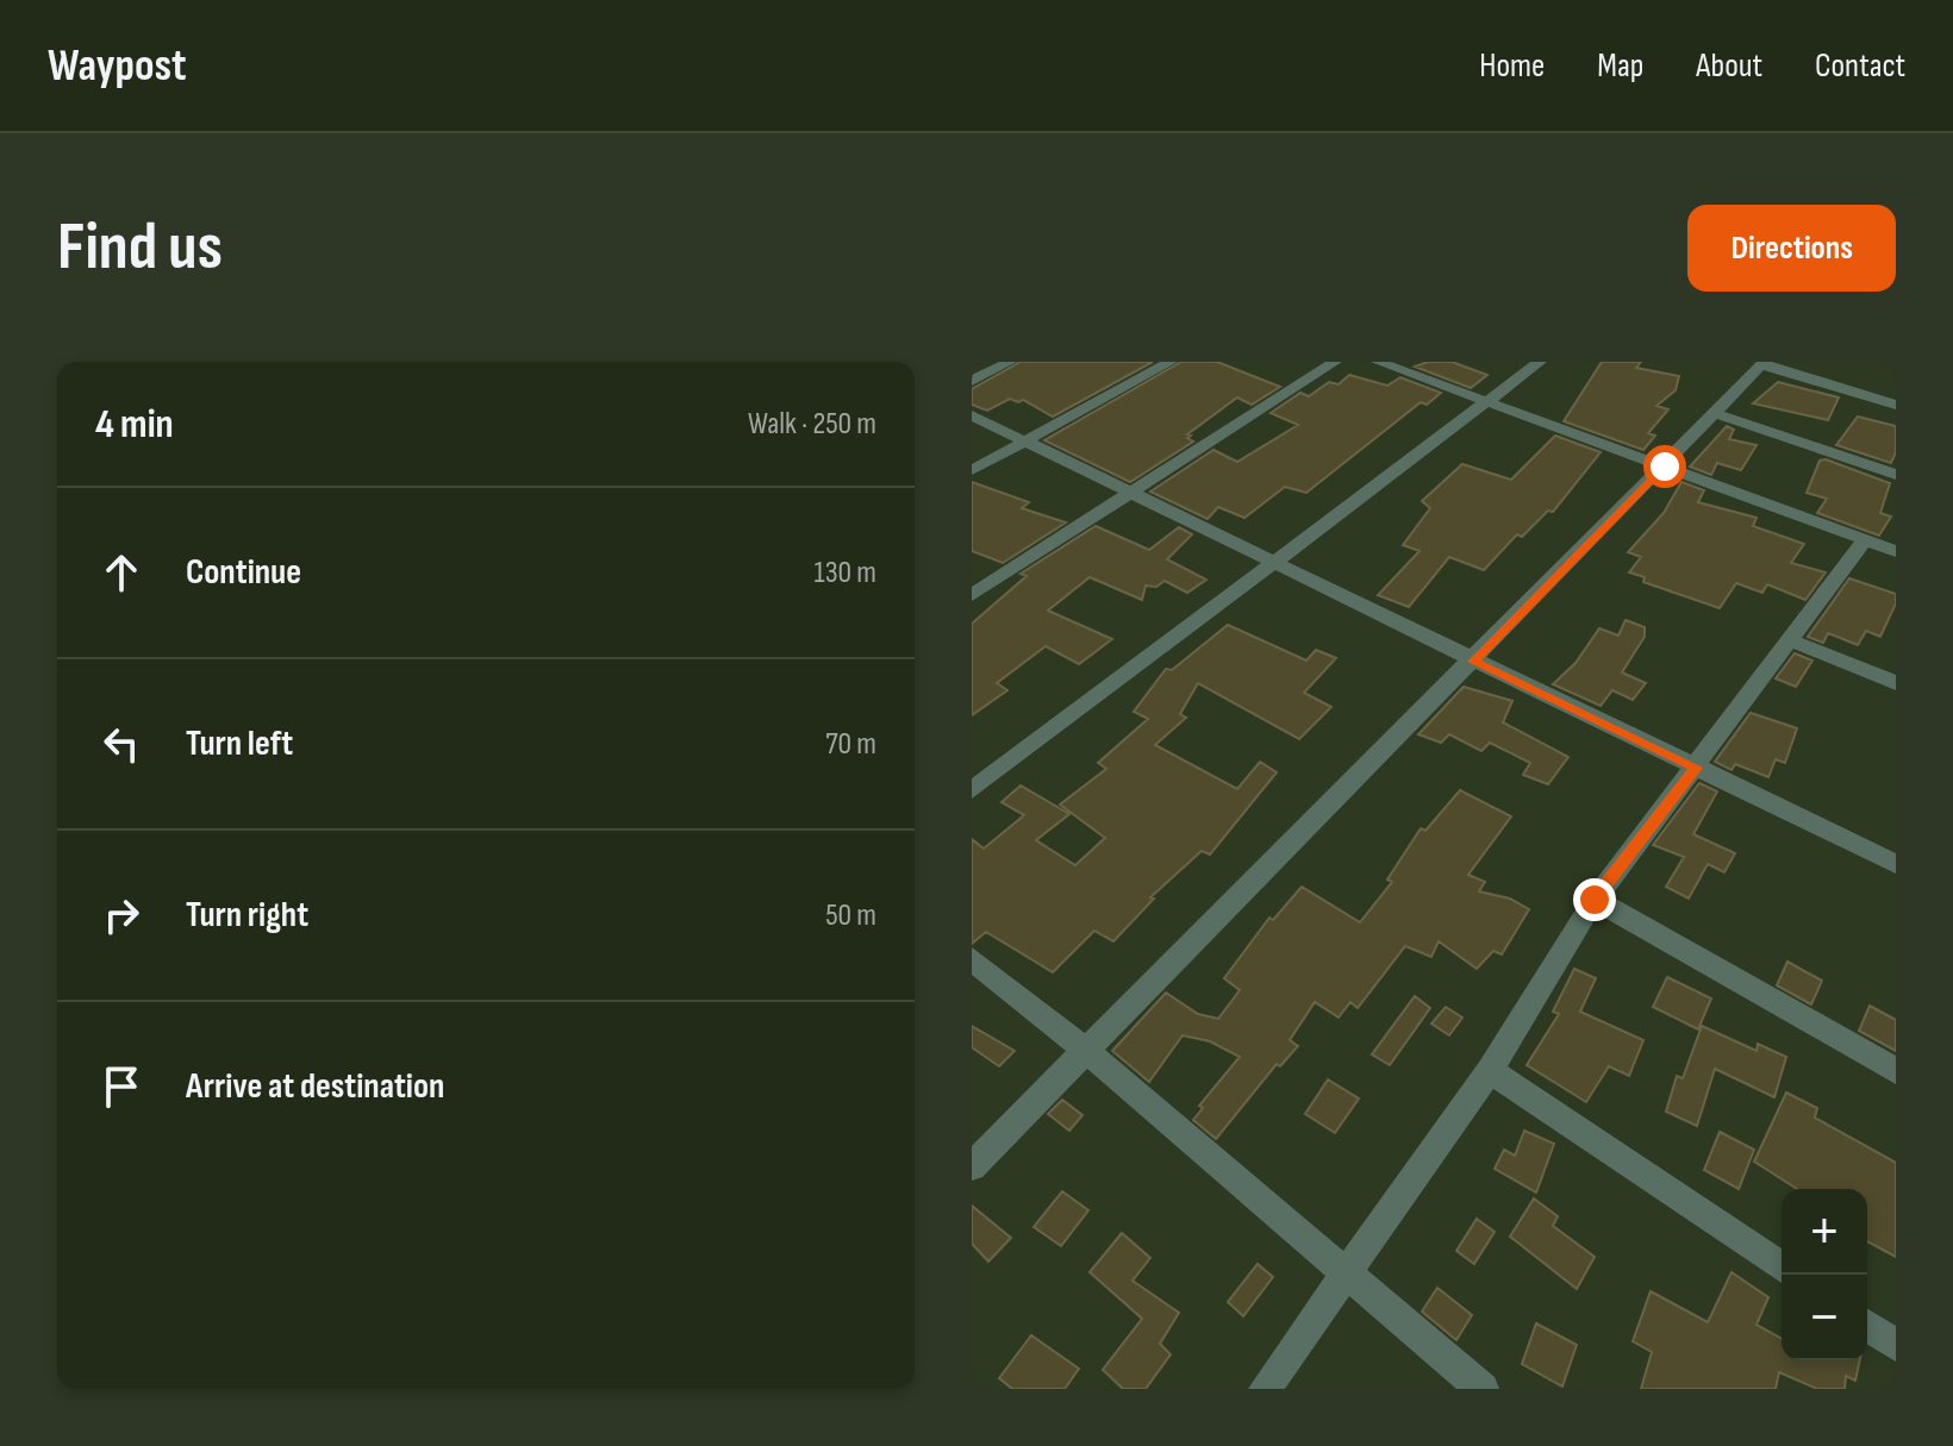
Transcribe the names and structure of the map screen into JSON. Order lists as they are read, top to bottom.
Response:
{
  "page": {
    "header": "Waypost",
    "nav": [
      "Home",
      "Map",
      "About",
      "Contact"
    ],
    "buttons": "Directions",
    "title": "Find us",
    "heading": ["4 min", "Walk · 250 m"],
    "list": [
      ["Continue", "130 m"],
      ["Turn left", "70 m"],
      ["Turn right", "50 m"],
      "Arrive at destination"
    ],
    "map_buttons": ["+", "−"]
  }
}
